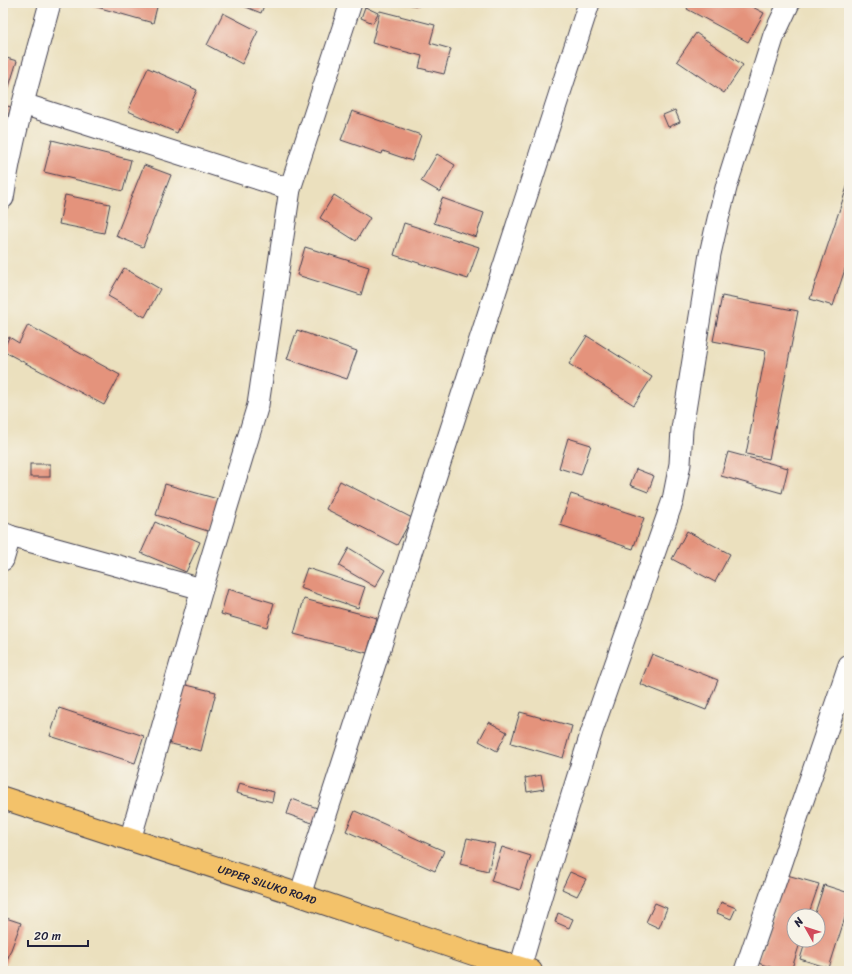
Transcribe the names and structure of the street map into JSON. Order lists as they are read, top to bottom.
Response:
{
  "streets": {
    "main road": ["UPPER SILUKO ROAD"]
  },
  "scale_bar": "20 m",
  "north": "top left"
}
